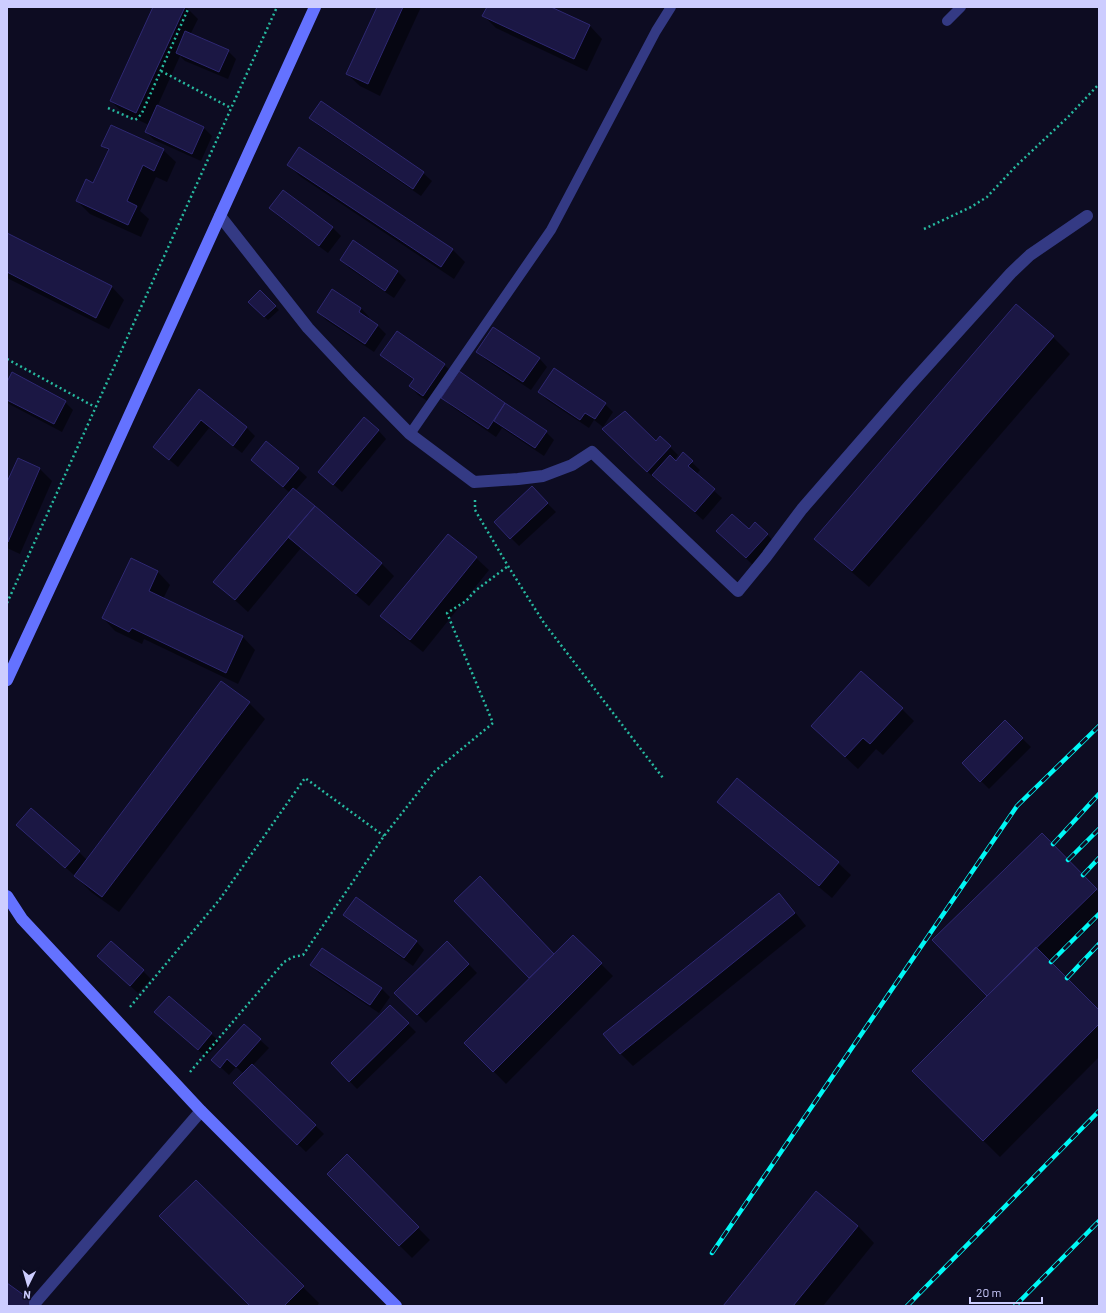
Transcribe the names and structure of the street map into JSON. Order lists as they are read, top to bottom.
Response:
{
  "scale_bar": "20 m",
  "north": "bottom"
}
